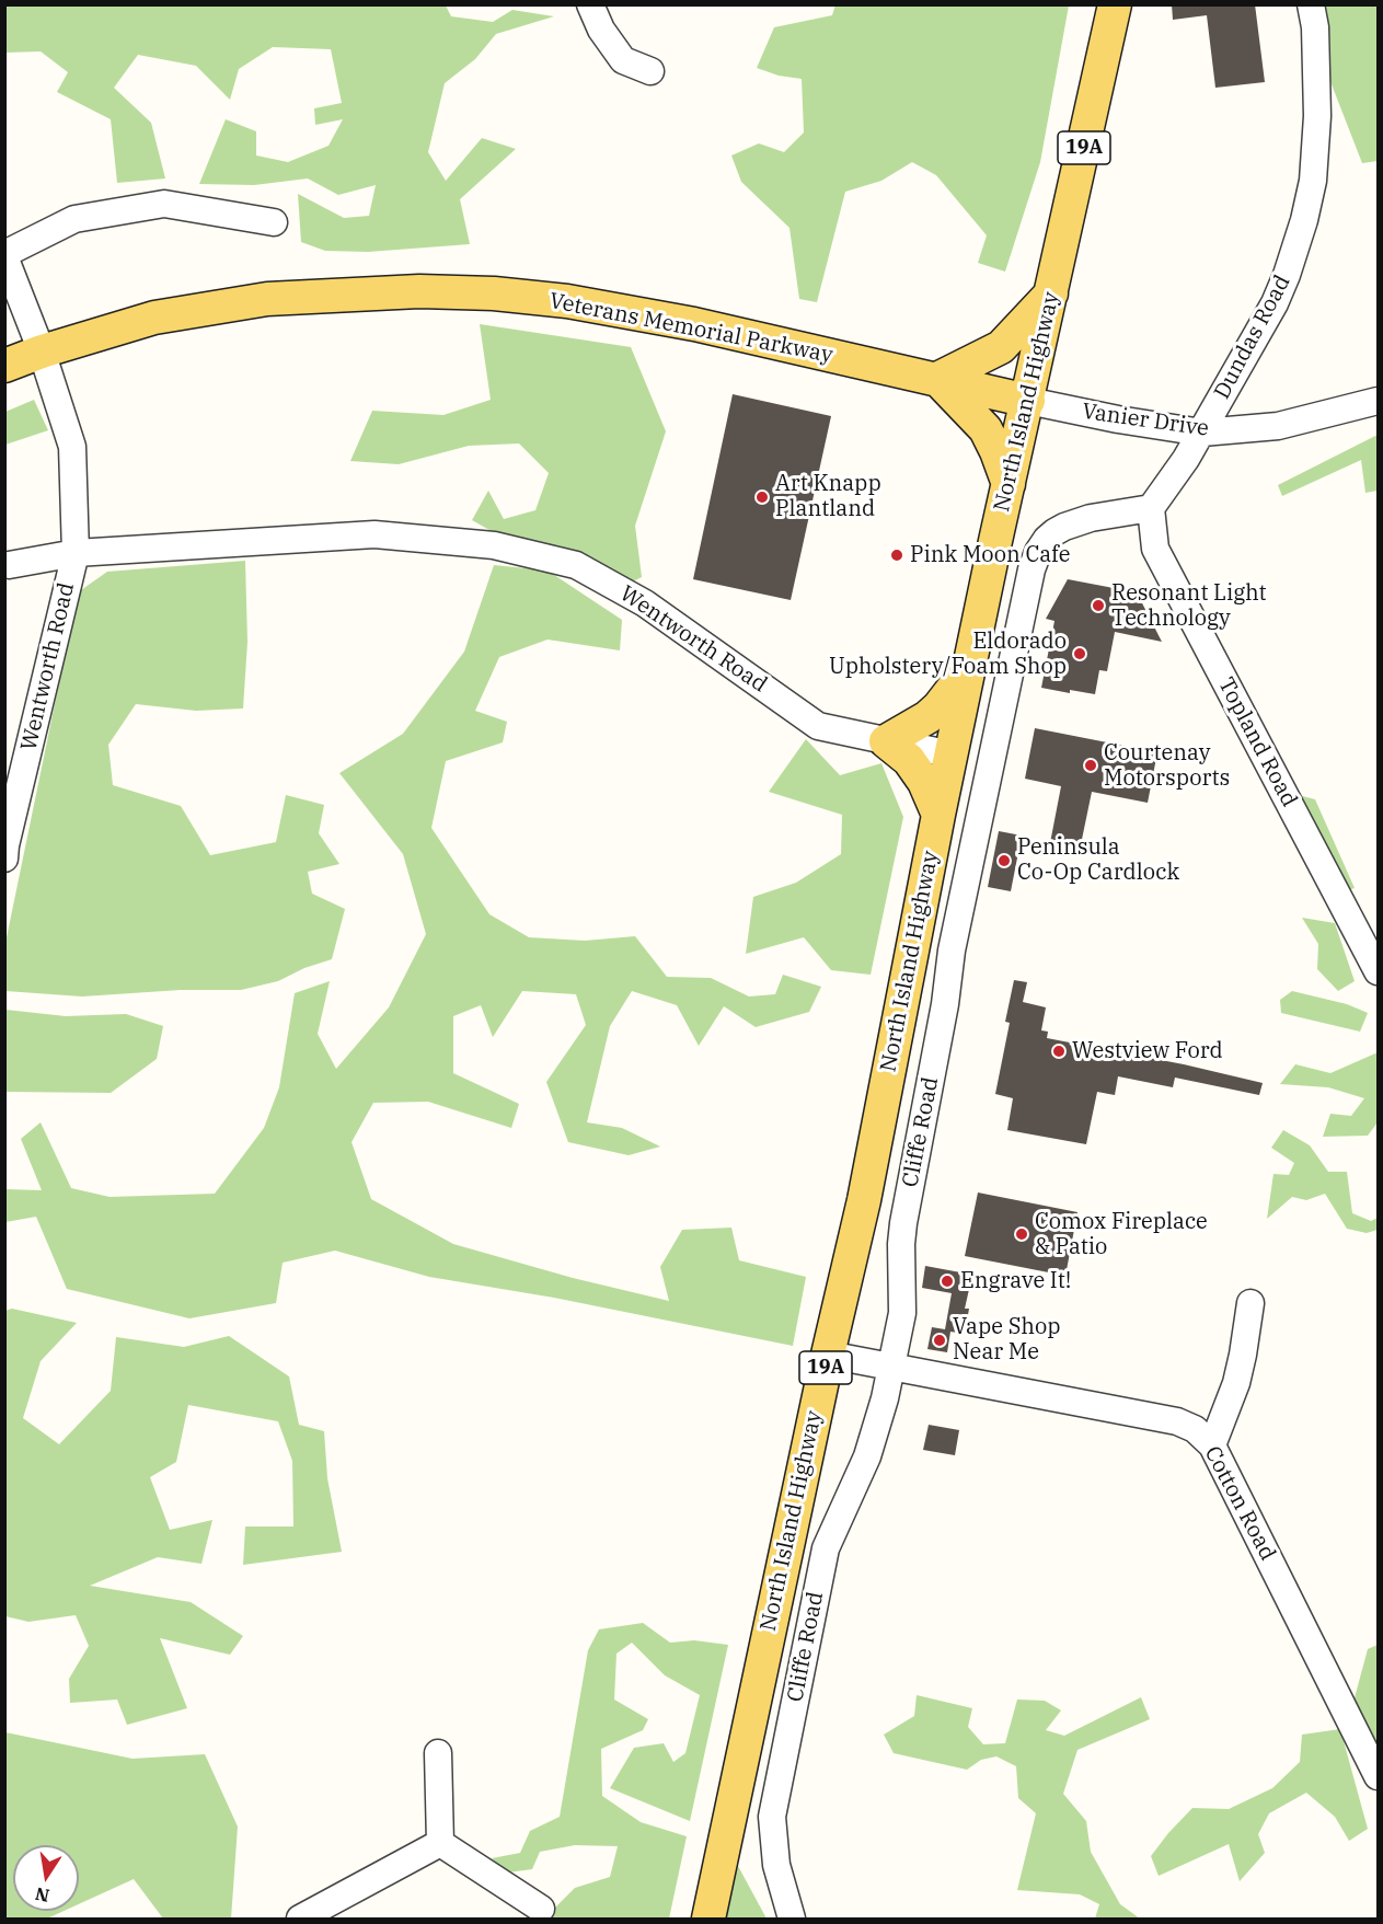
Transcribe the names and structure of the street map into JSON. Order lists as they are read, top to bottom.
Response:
{
  "streets": {
    "main road": ["19A", "Veterans Memorial Parkway", "North Island Highway"],
    "street": [
      "Dundas Road",
      "Vanier Drive",
      "Wentworth Road",
      "Topland Road",
      "Cliffe Road",
      "Cotton Road"
    ]
  },
  "crossings": [
    ["Veterans Memorial Parkway", "North Island Highway"],
    ["Veterans Memorial Parkway", "Vanier Drive"],
    ["Veterans Memorial Parkway", "Wentworth Road"],
    ["Dundas Road", "Vanier Drive"],
    ["North Island Highway", "Vanier Drive"],
    ["North Island Highway", "Wentworth Road"],
    ["North Island Highway", "Cotton Road"],
    ["Topland Road", "Cliffe Road"],
    ["Cliffe Road", "Cotton Road"]
  ],
  "places": [
    "Art Knapp Plantland",
    "Pink Moon Cafe",
    "Resonant Light Technology",
    "Eldorado Upholstery/Foam Shop",
    "Courtenay Motorsports",
    "Peninsula Co-Op Cardlock",
    "Westview Ford",
    "Comox Fireplace & Patio",
    "Engrave It!",
    "Vape Shop Near Me"
  ],
  "north": "bottom"
}
